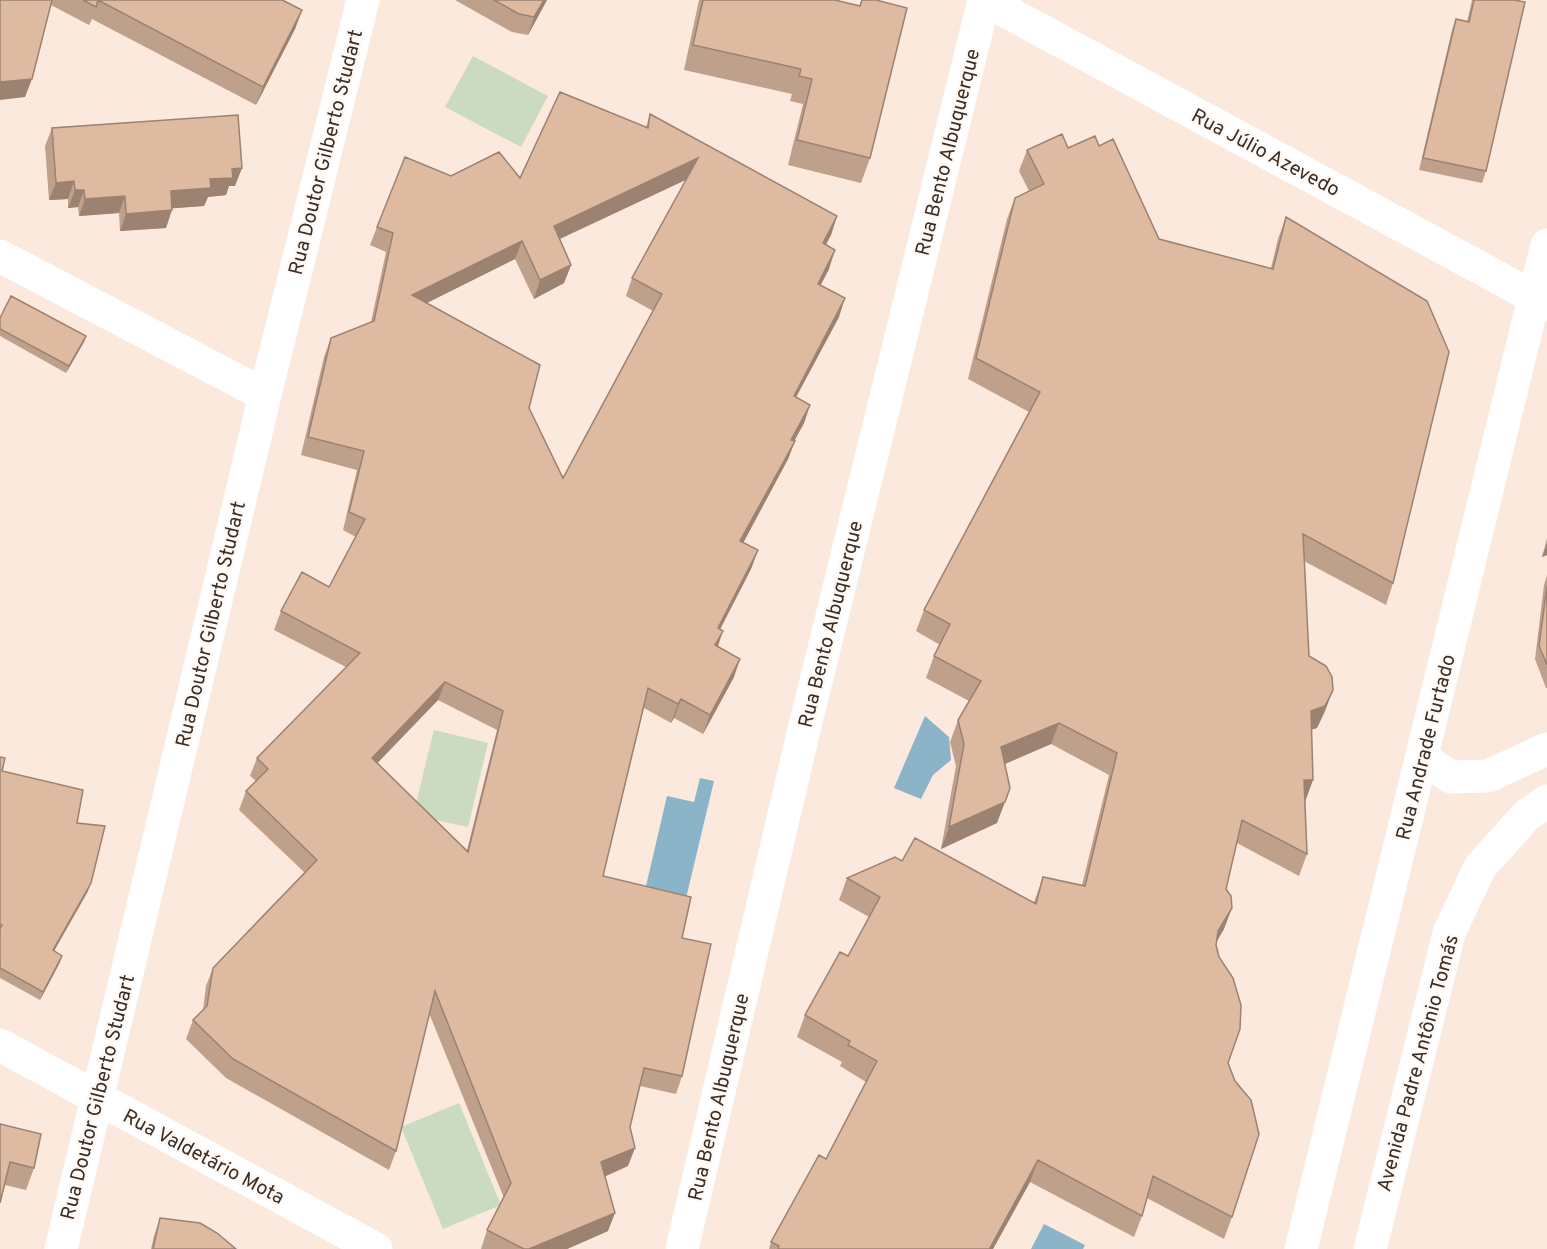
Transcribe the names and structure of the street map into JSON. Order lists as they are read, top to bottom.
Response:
{
  "streets": {
    "street": [
      "Rua Doutor Gilberto Studart",
      "Rua Bento Albuquerque",
      "Rua Júlio Azevedo",
      "Rua Andrade Furtado",
      "Avenida Padre Antônio Tomás",
      "Rua Valdetário Mota"
    ]
  },
  "crossings": [
    ["Rua Doutor Gilberto Studart", "Rua Valdetário Mota"],
    ["Rua Bento Albuquerque", "Rua Júlio Azevedo"],
    ["Rua Júlio Azevedo", "Rua Andrade Furtado"]
  ]
}
